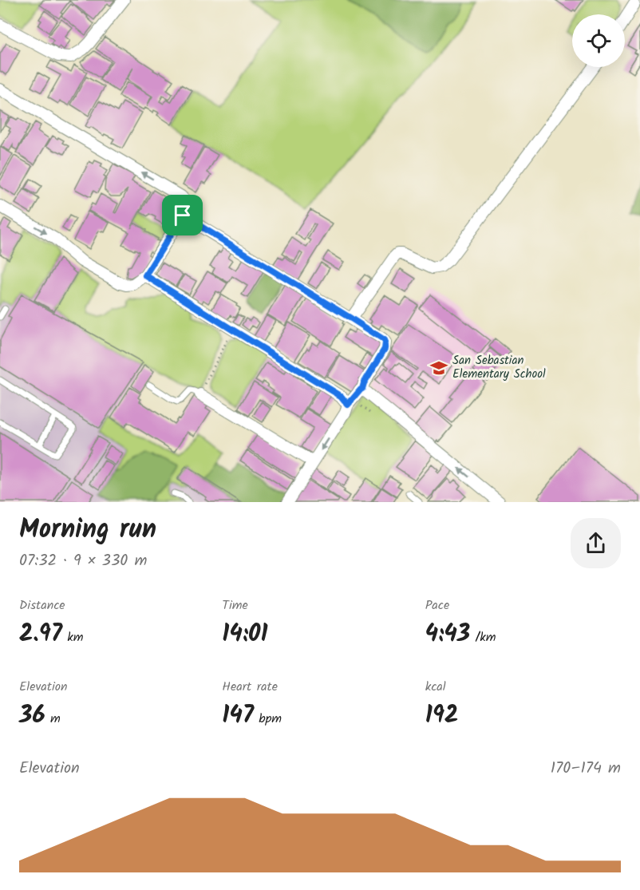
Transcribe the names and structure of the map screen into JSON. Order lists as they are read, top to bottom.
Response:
{
  "places": {
    "school or university": ["San Sebastian Elementary School"]
  },
  "page": {
    "heading": ["Morning run", "07:32 · 9 × 330 m"],
    "stats": [
      ["Distance", "2.97 km"],
      ["Time", "14:01"],
      ["Pace", "4:43 /km"],
      ["Elevation", "36 m"],
      ["Heart rate", "147 bpm"],
      ["kcal", "192"]
    ],
    "chart": ["Elevation", "170–174 m"]
  }
}
